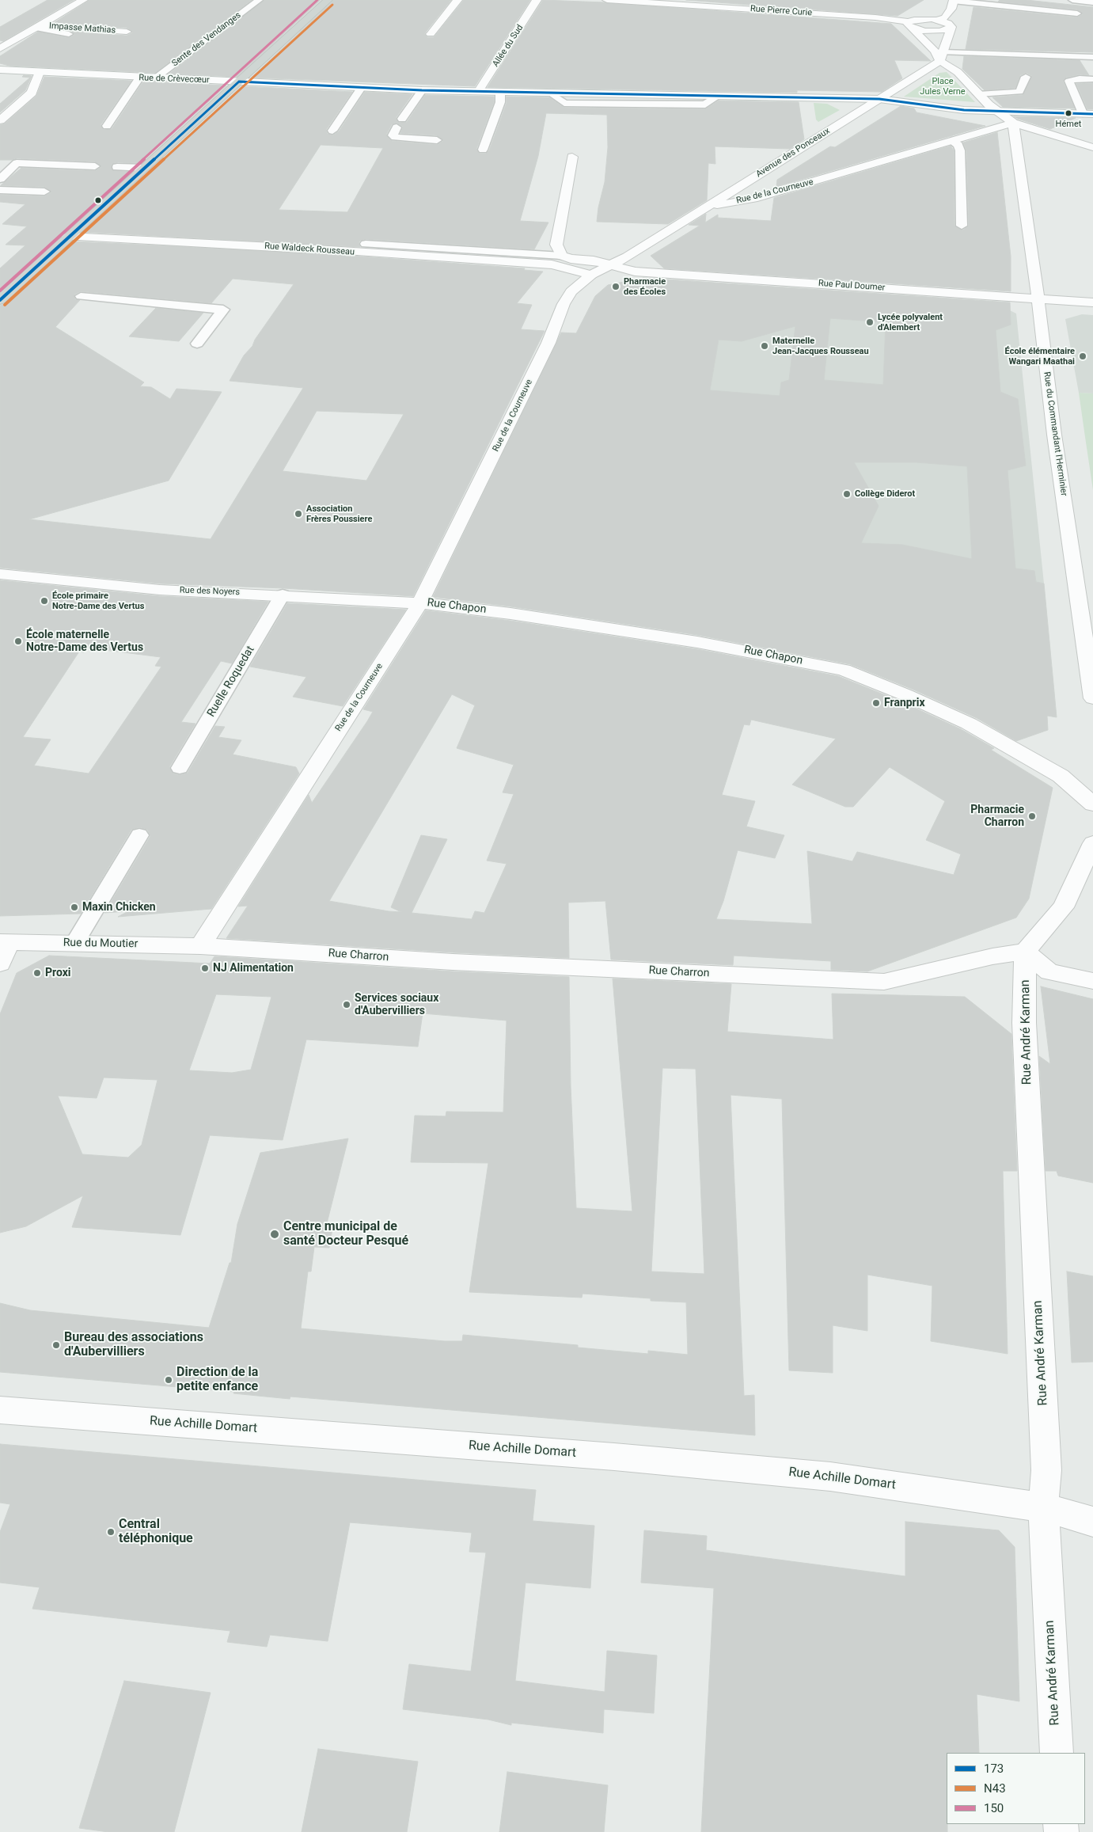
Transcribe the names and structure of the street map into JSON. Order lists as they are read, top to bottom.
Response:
{
  "streets": {
    "street": [
      "Rue Pierre Curie",
      "Impasse Mathias",
      "Allée du Sud",
      "Rue de Crèvecœur",
      "Avenue des Ponceaux",
      "Rue de la Courneuve",
      "Rue Waldeck Rousseau",
      "Rue Paul Doumer",
      "Rue du Commandant l'Herminier",
      "Rue des Noyers",
      "Rue Chapon",
      "Rue du Moutier",
      "Rue Charron",
      "Rue André Karman",
      "Rue Achille Domart"
    ],
    "lane": ["Sente des Vendanges", "Ruelle Roquedat"]
  },
  "crossings": [
    ["Sente des Vendanges", "Rue de Crèvecœur"],
    ["Allée du Sud", "Rue de Crèvecœur"],
    ["Rue de Crèvecœur", "Avenue des Ponceaux"],
    ["Avenue des Ponceaux", "Rue de la Courneuve"],
    ["Rue de la Courneuve", "Rue Waldeck Rousseau"],
    ["Rue de la Courneuve", "Rue Paul Doumer"],
    ["Rue de la Courneuve", "Rue du Commandant l'Herminier"],
    ["Rue de la Courneuve", "Rue des Noyers"],
    ["Rue de la Courneuve", "Rue Chapon"],
    ["Rue de la Courneuve", "Rue du Moutier"],
    ["Rue de la Courneuve", "Rue Charron"],
    ["Rue Paul Doumer", "Rue du Commandant l'Herminier"],
    ["Rue des Noyers", "Rue Chapon"],
    ["Rue des Noyers", "Ruelle Roquedat"],
    ["Rue du Moutier", "Rue Charron"],
    ["Rue Charron", "Rue André Karman"],
    ["Rue André Karman", "Rue Achille Domart"]
  ],
  "parks": ["Place Jules Verne"],
  "places": [
    "Hémet",
    "Pharmacie des Écoles",
    "Lycée polyvalent d'Alembert",
    "Maternelle Jean-Jacques Rousseau",
    "École élémentaire Wangari Maathai",
    "Collège Diderot",
    "Association Frères Poussiere",
    "École primaire Notre-Dame des Vertus",
    "École maternelle Notre-Dame des Vertus",
    "Franprix",
    "Pharmacie Charron",
    "Maxin Chicken",
    "NJ Alimentation",
    "Proxi",
    "Services sociaux d'Aubervilliers",
    "Centre municipal de santé Docteur Pesqué",
    "Bureau des associations d'Aubervilliers",
    "Direction de la petite enfance",
    "Central téléphonique"
  ],
  "lines": ["transit line 150", "transit line N43", "transit line 173"],
  "legend": ["173", "N43", "150"]
}
